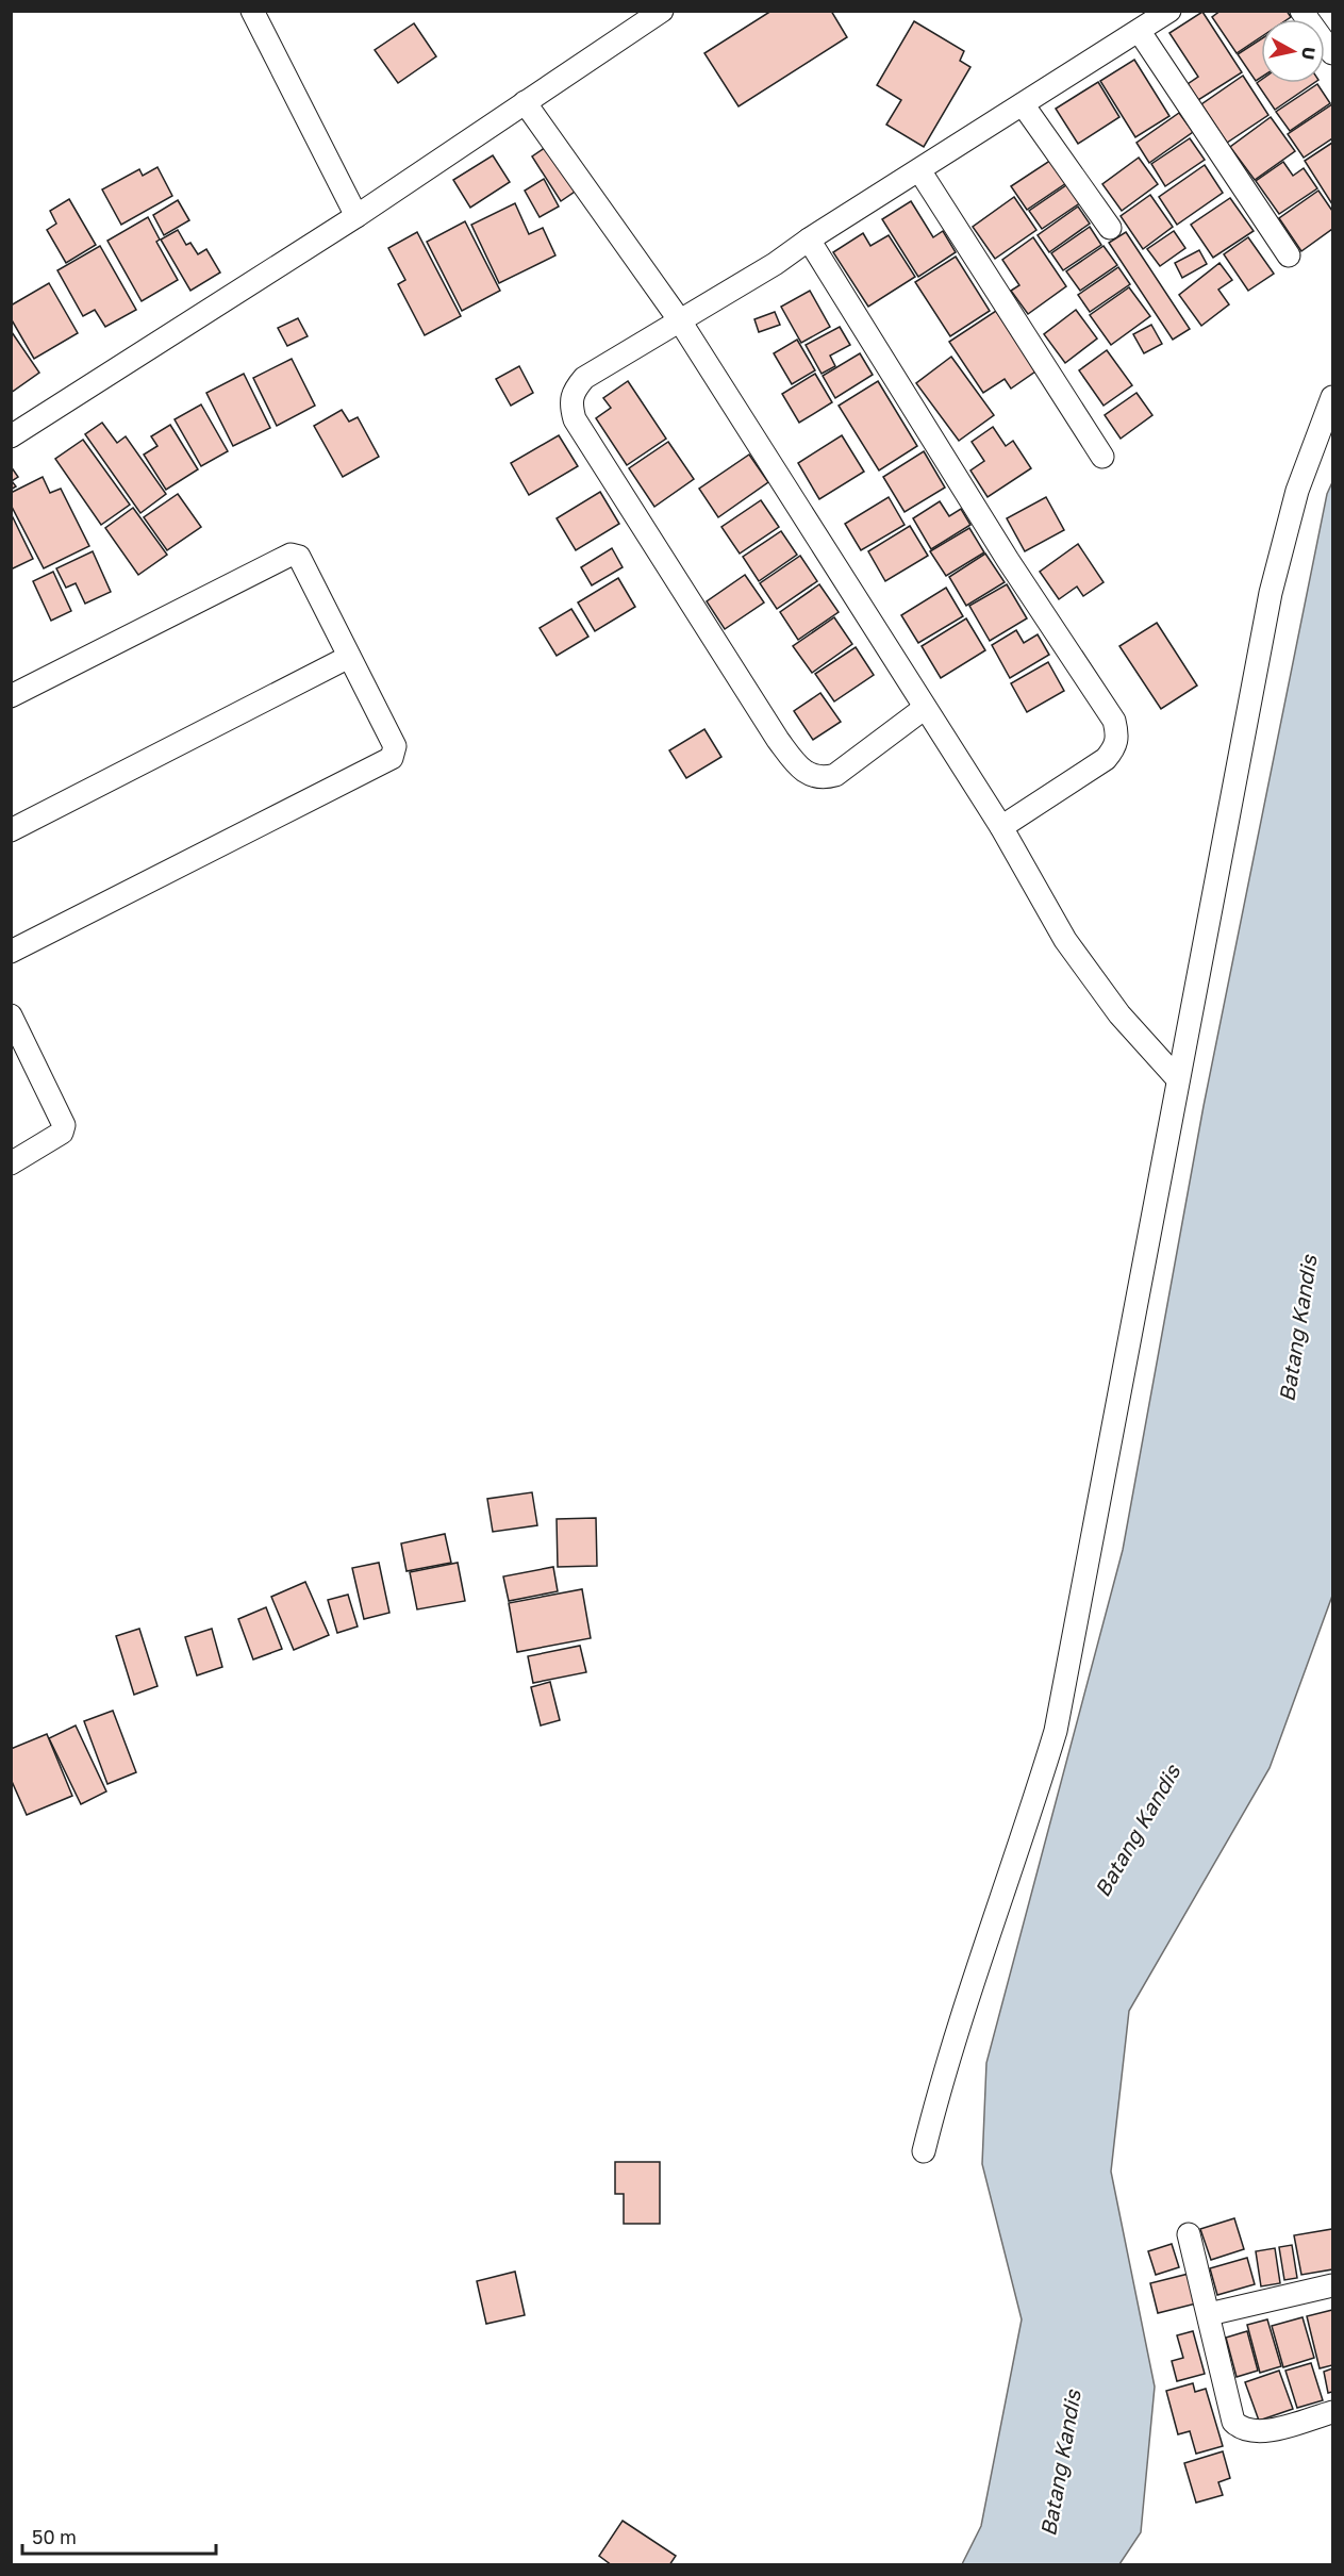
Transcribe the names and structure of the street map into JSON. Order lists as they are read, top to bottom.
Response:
{
  "water": ["Batang Kandis"],
  "scale_bar": "50 m",
  "north": "right"
}
